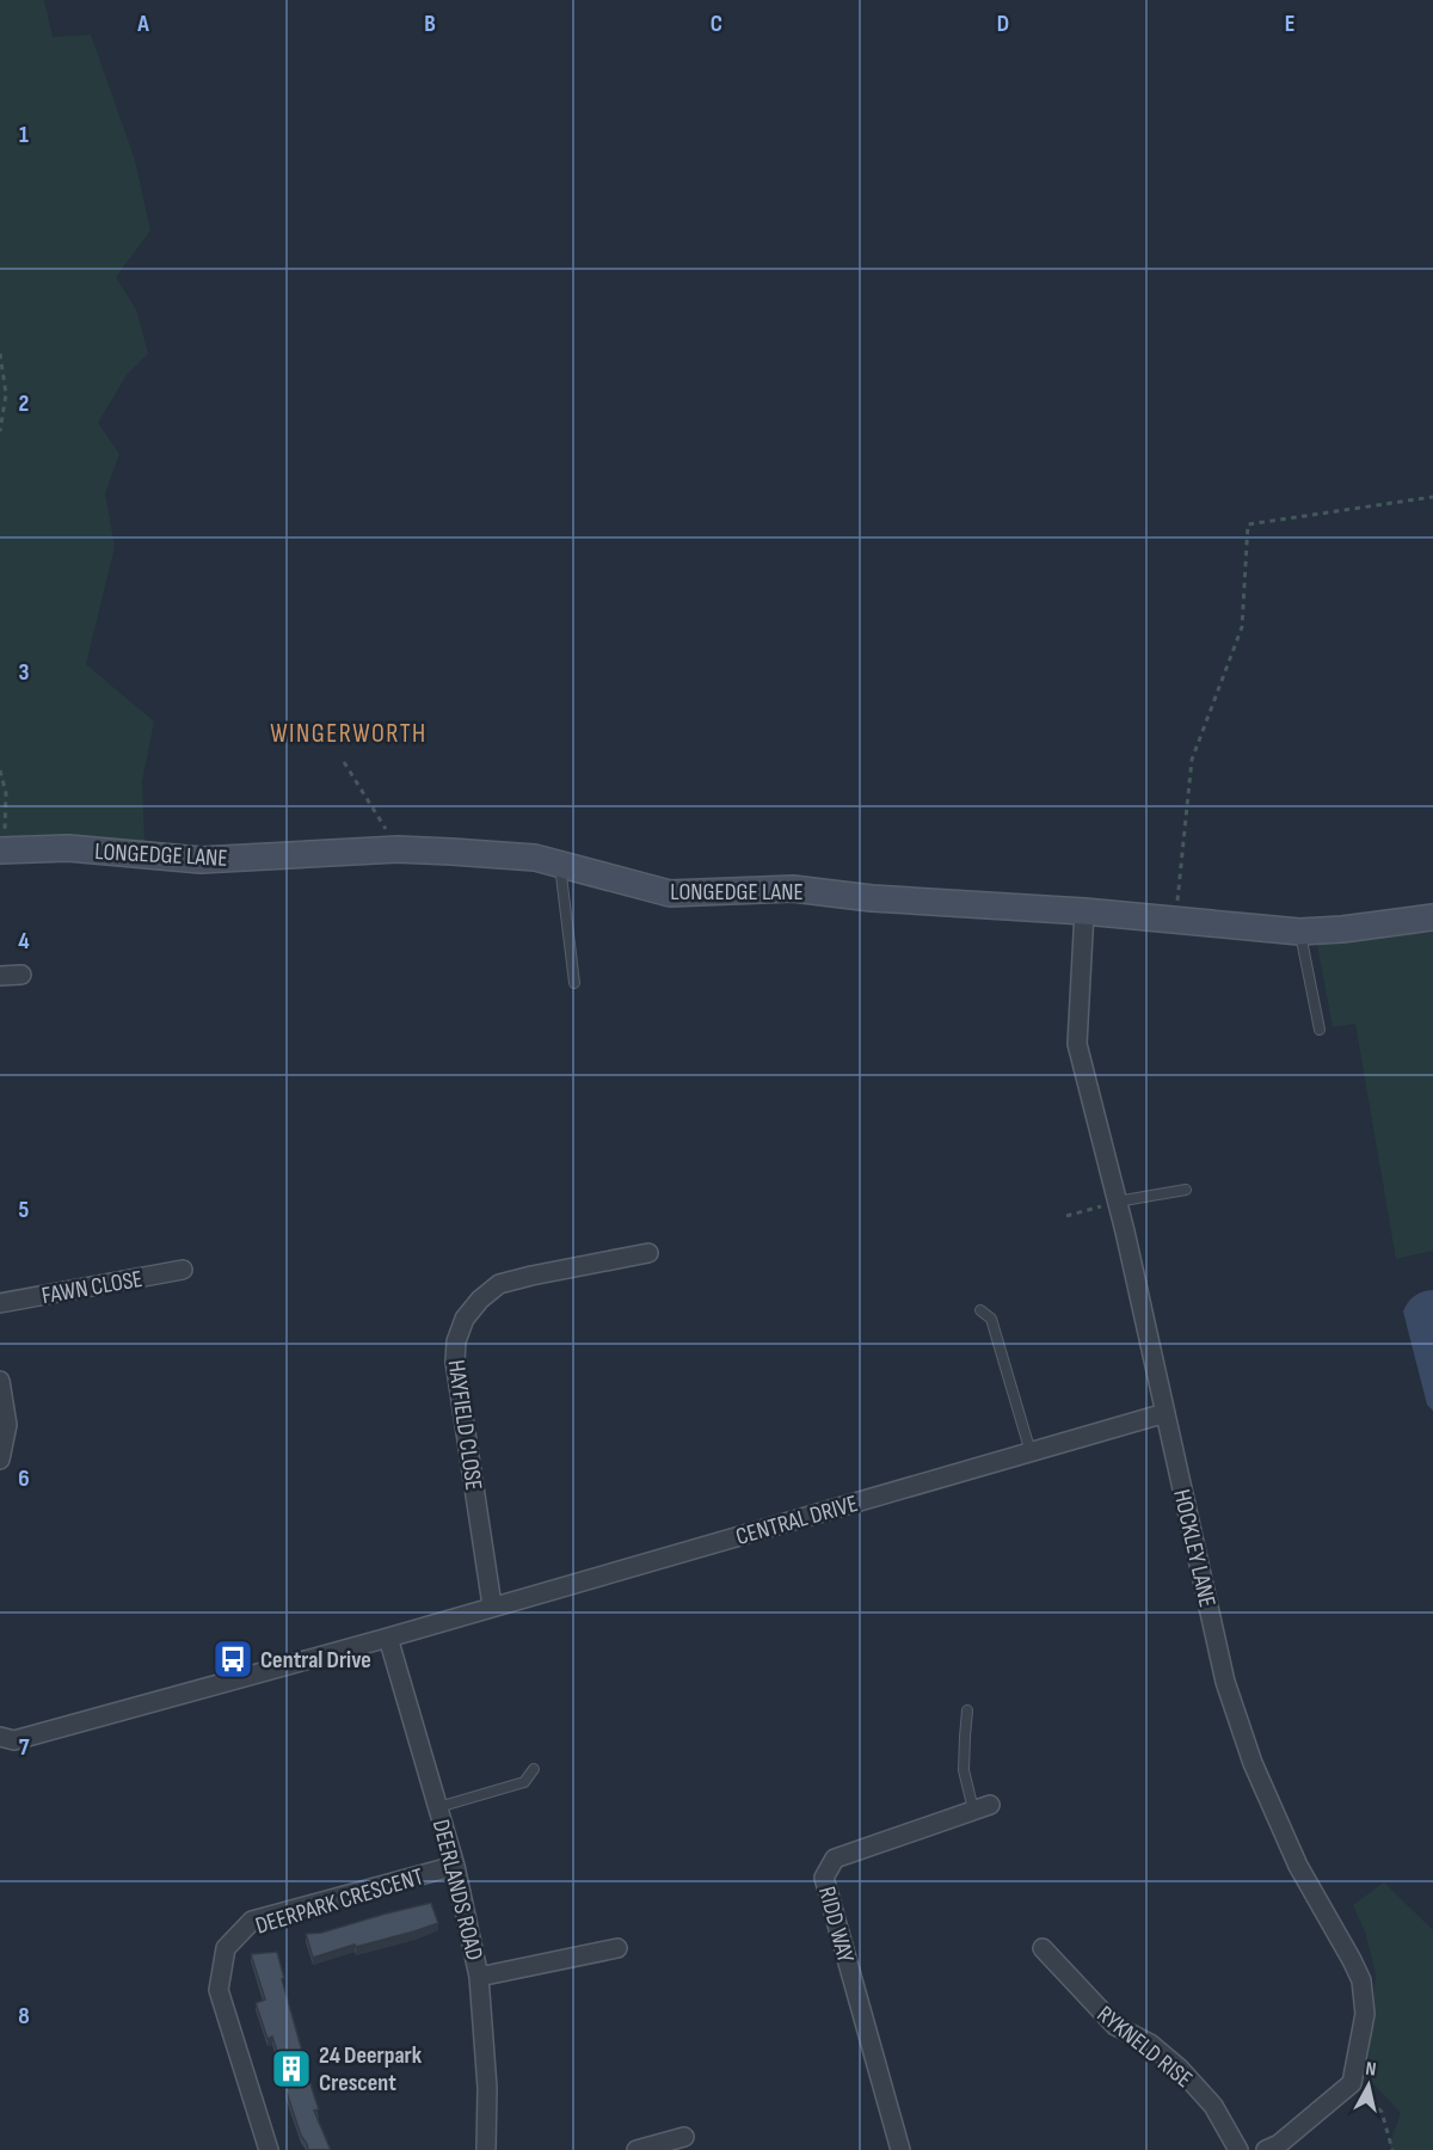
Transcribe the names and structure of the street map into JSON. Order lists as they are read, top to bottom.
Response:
{
  "streets": {
    "street": [
      "LONGEDGE LANE",
      "FAWN CLOSE",
      "HAYFIELD CLOSE",
      "CENTRAL DRIVE",
      "HOCKLEY LANE",
      "DEERLANDS ROAD",
      "DEERPARK CRESCENT",
      "RIDD WAY",
      "RYKNELD RISE"
    ]
  },
  "crossings": [
    ["LONGEDGE LANE", "HOCKLEY LANE"],
    ["HAYFIELD CLOSE", "CENTRAL DRIVE"],
    ["CENTRAL DRIVE", "HOCKLEY LANE"],
    ["CENTRAL DRIVE", "DEERLANDS ROAD"],
    ["DEERLANDS ROAD", "DEERPARK CRESCENT"]
  ],
  "districts": ["WINGERWORTH"],
  "places": {
    "bus stop": ["Central Drive"],
    "building": ["24 Deerpark Crescent"]
  },
  "north": "top",
  "grid": {
    "columns": [
      "A",
      "B",
      "C",
      "D",
      "E"
    ],
    "rows": [
      "1",
      "2",
      "3",
      "4",
      "5",
      "6",
      "7",
      "8"
    ]
  }
}
